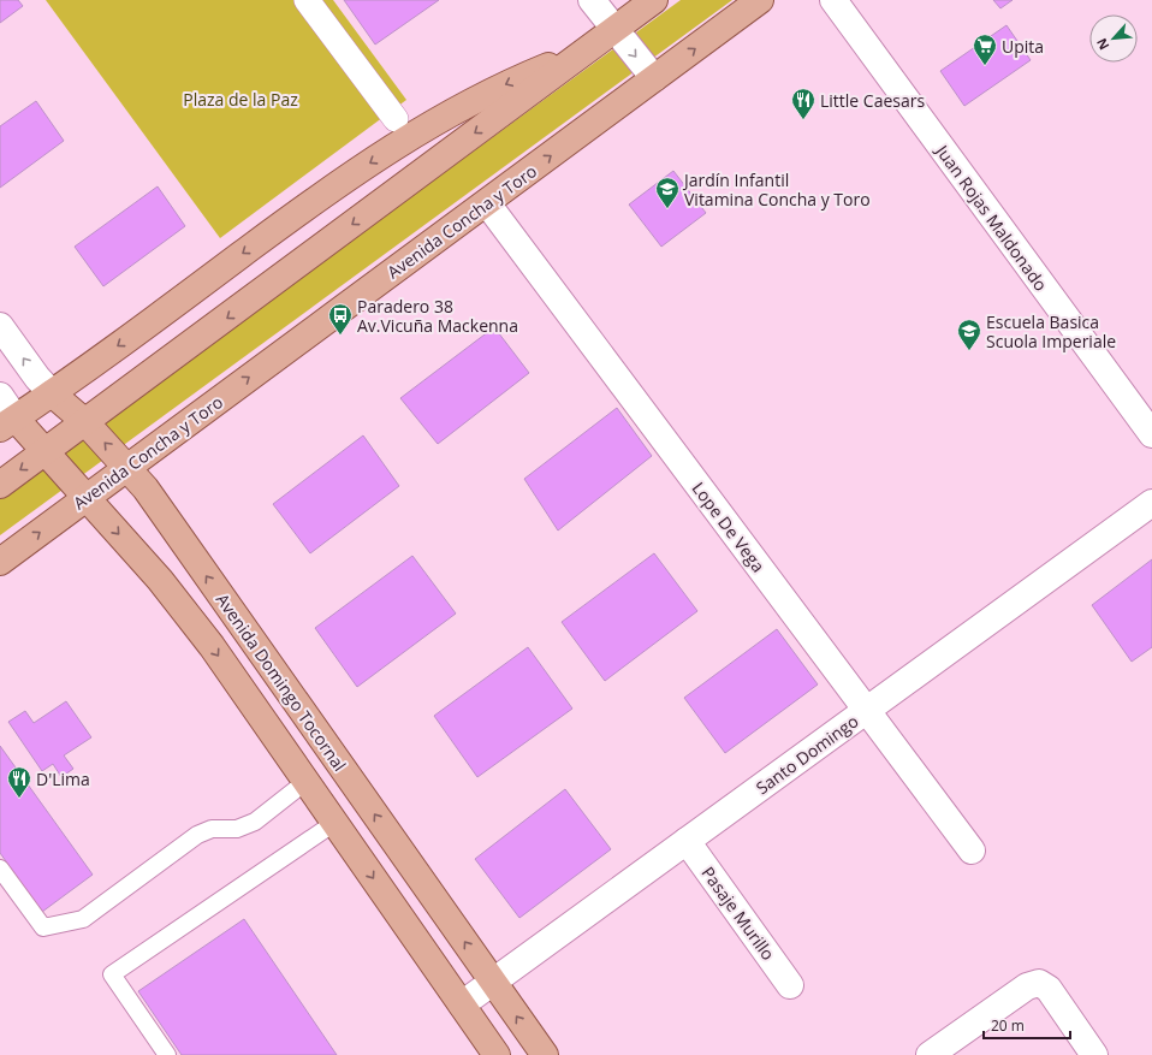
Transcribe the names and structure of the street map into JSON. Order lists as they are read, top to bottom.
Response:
{
  "streets": {
    "main road": ["Avenida Concha y Toro", "Avenida Domingo Tocornal"],
    "street": [
      "Juan Rojas Maldonado",
      "Lope De Vega",
      "Santo Domingo",
      "Pasaje Murillo"
    ]
  },
  "crossings": [
    ["Avenida Concha y Toro", "Lope De Vega"],
    ["Avenida Concha y Toro", "Avenida Domingo Tocornal"],
    ["Lope De Vega", "Santo Domingo"],
    ["Avenida Domingo Tocornal", "Santo Domingo"],
    ["Santo Domingo", "Pasaje Murillo"]
  ],
  "one_way": ["Avenida Domingo Tocornal"],
  "parks": ["Plaza de la Paz"],
  "places": {
    "supermarket": ["Upita"],
    "restaurant": ["Little Caesars", "D'Lima"],
    "school or university": ["Jardín Infantil Vitamina Concha y Toro", "Escuela Basica Scuola Imperiale"],
    "bus stop": ["Paradero 38 Av.Vicuña Mackenna"]
  },
  "scale_bar": "20 m",
  "north": "bottom left"
}
